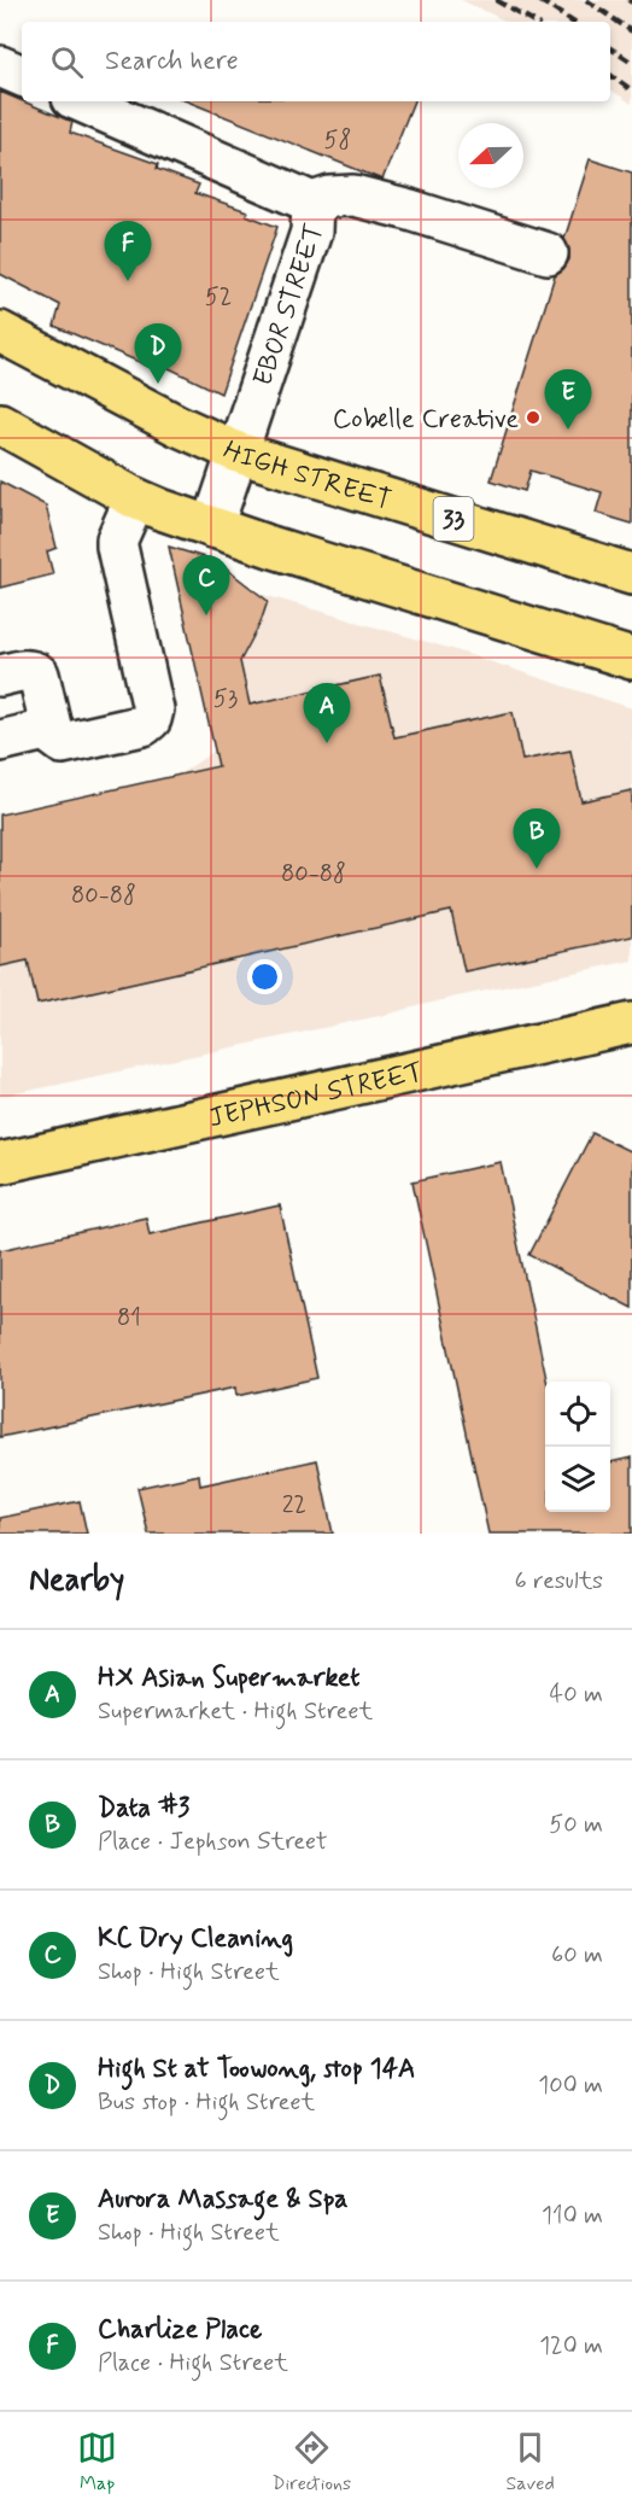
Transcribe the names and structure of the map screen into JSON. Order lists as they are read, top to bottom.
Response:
{
  "streets": {
    "main road": ["HIGH STREET", "33", "JEPHSON STREET"],
    "lane": ["EBOR STREET"]
  },
  "crossings": [
    ["EBOR STREET", "HIGH STREET"]
  ],
  "places": ["Cobelle Creative"],
  "house_numbers": [
    "58",
    "52",
    "53",
    "80-88",
    "80-88",
    "81",
    "22"
  ],
  "north": "left",
  "page": {
    "search": "Search here",
    "pins": [
      "F",
      "D",
      "E",
      "C",
      "A",
      "B"
    ],
    "heading": ["Nearby", "6 results"],
    "list": [
      {
        "mark": "A",
        "name": "HX Asian Supermarket",
        "note": "Supermarket · High Street",
        "value": "40 m"
      },
      {
        "mark": "B",
        "name": "Data #3",
        "note": "Place · Jephson Street",
        "value": "50 m"
      },
      {
        "mark": "C",
        "name": "KC Dry Cleaning",
        "note": "Shop · High Street",
        "value": "60 m"
      },
      {
        "mark": "D",
        "name": "High St at Toowong, stop 14A",
        "note": "Bus stop · High Street",
        "value": "100 m"
      },
      {
        "mark": "E",
        "name": "Aurora Massage & Spa",
        "note": "Shop · High Street",
        "value": "110 m"
      },
      {
        "mark": "F",
        "name": "Charlize Place",
        "note": "Place · High Street",
        "value": "120 m"
      }
    ],
    "nav": ["Map", "Directions", "Saved"]
  }
}
